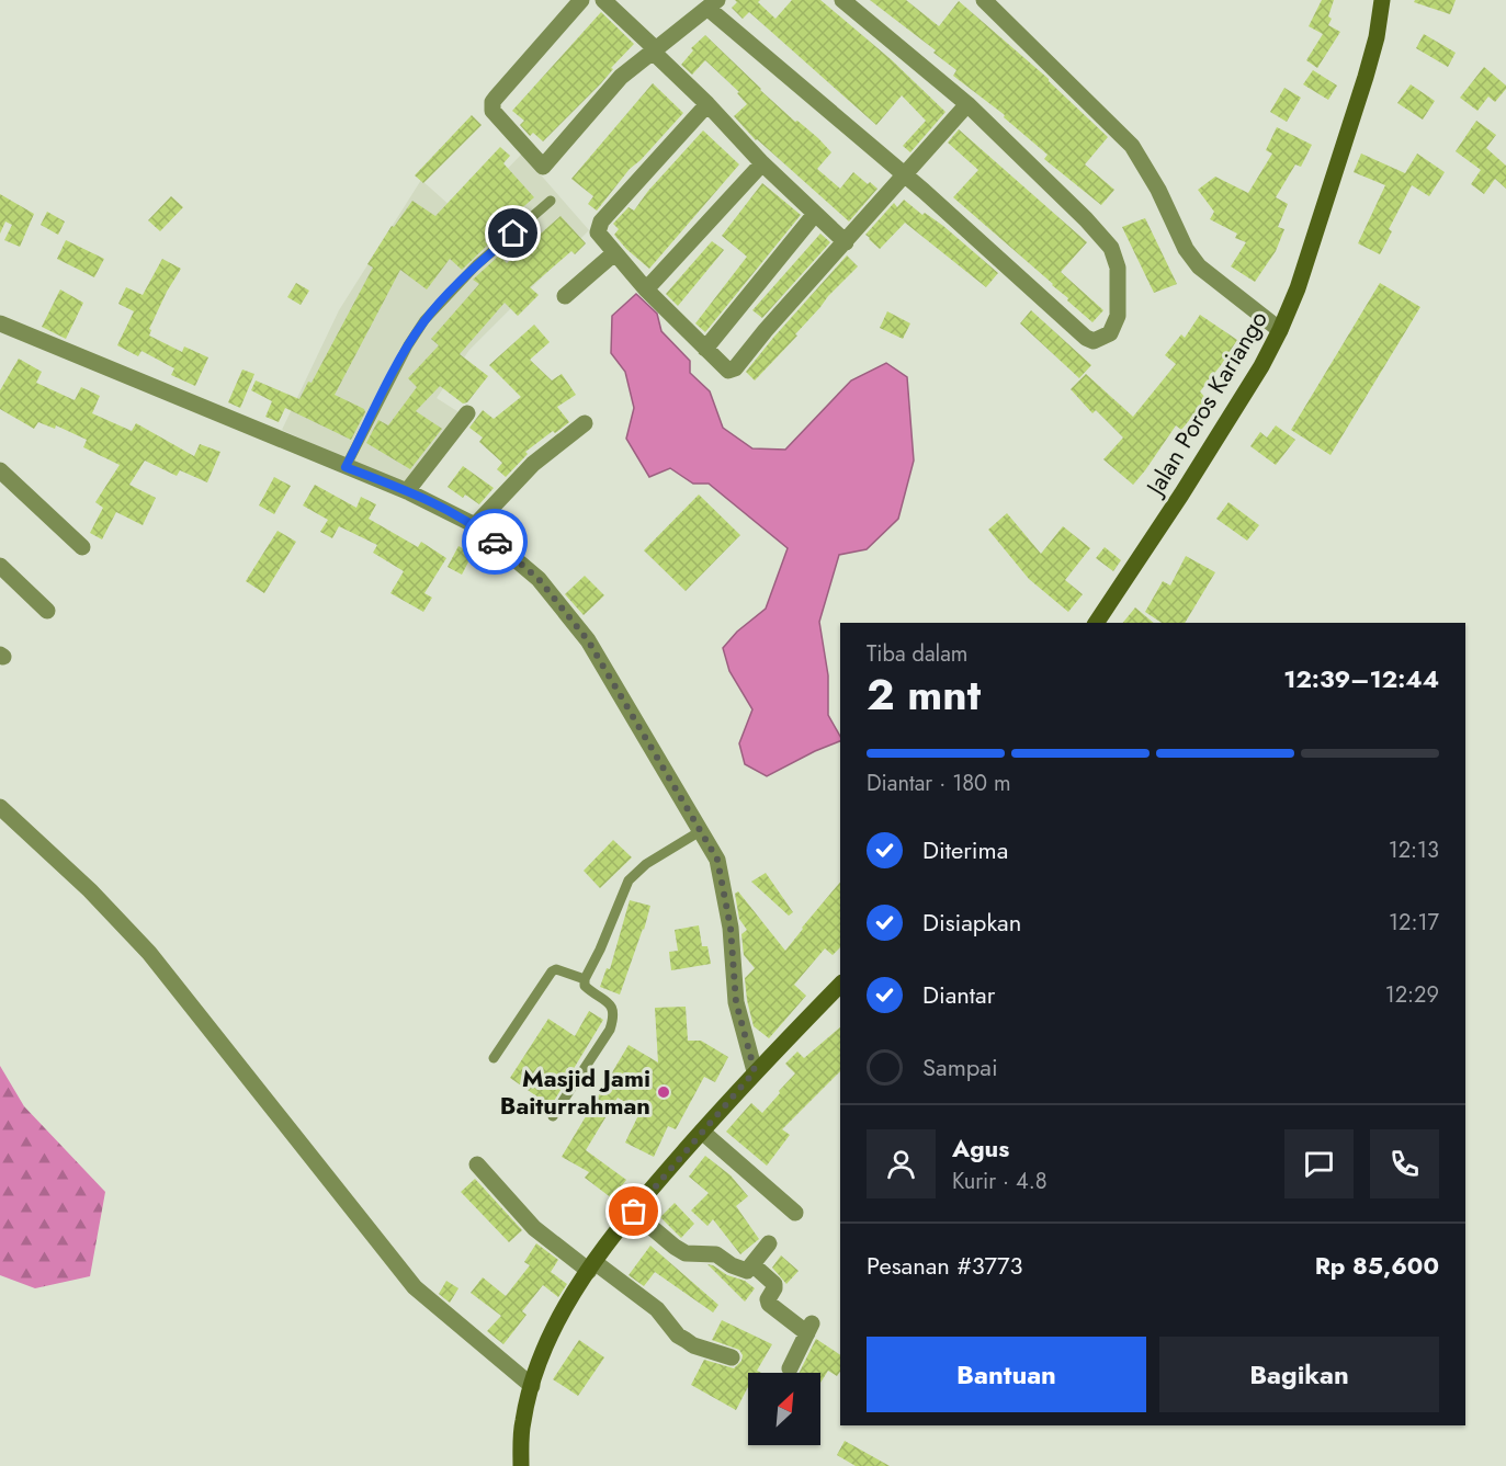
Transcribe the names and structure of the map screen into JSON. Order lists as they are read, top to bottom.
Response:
{
  "streets": {
    "main road": ["Jalan Poros Kariango"]
  },
  "places": ["Masjid Jami Baiturrahman"],
  "north": "top right",
  "page": {
    "heading": ["2 mnt", "Tiba dalam", "12:39–12:44"],
    "panel": [
      "Agus",
      "Kurir · 4.8",
      "Pesanan #3773",
      "Rp 85,600"
    ],
    "bar": "Diantar · 180 m",
    "list": [
      ["Diterima", "12:13"],
      ["Disiapkan", "12:17"],
      ["Diantar", "12:29"],
      "Sampai"
    ],
    "buttons": ["Bantuan", "Bagikan"]
  }
}
